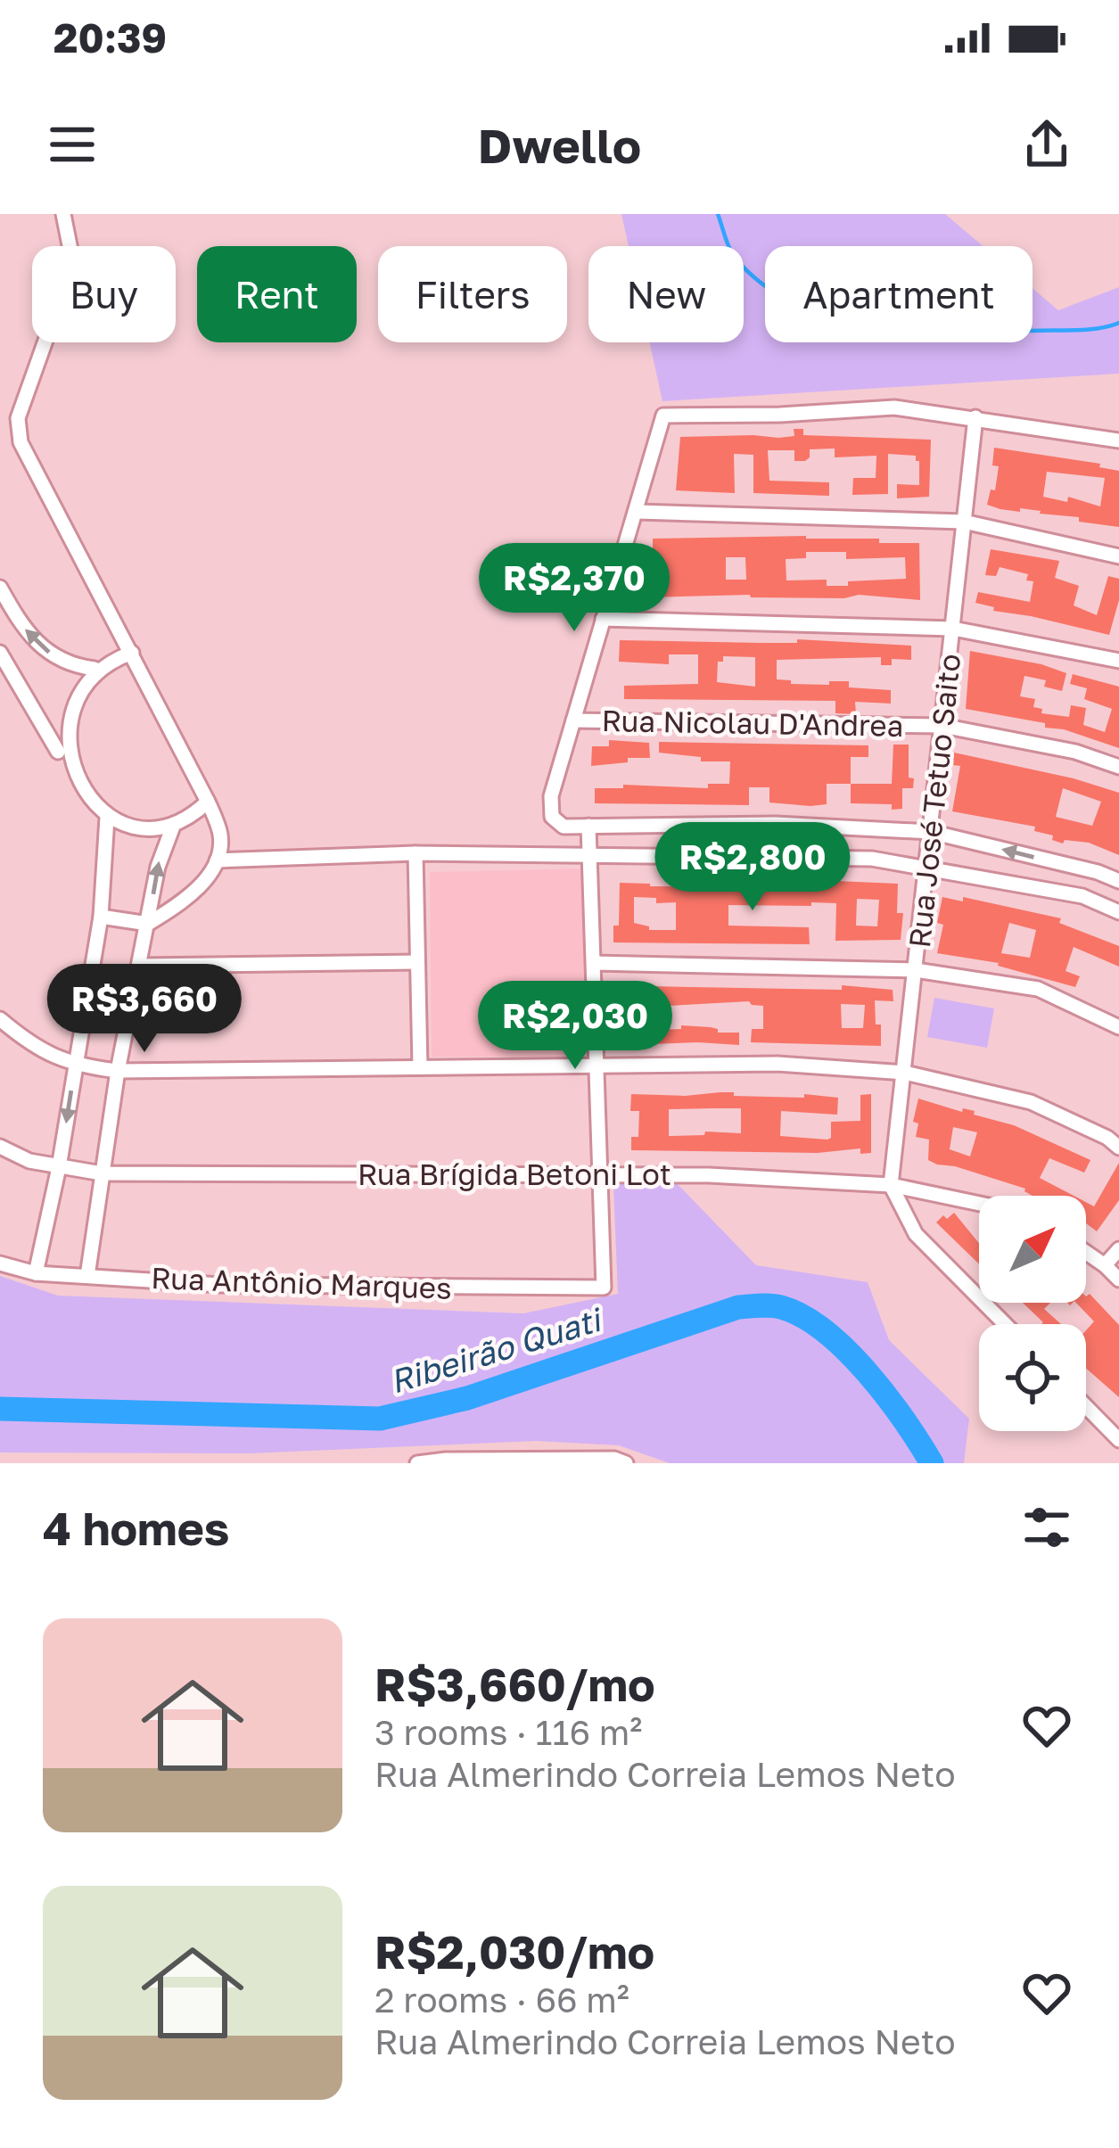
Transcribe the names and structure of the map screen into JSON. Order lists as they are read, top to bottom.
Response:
{
  "streets": {
    "street": [
      "Rua Nicolau D'Andrea",
      "Rua José Tetuo Saito",
      "Rua Brígida Betoni Lot",
      "Rua Antônio Marques"
    ]
  },
  "crossings": [
    ["Rua Nicolau D'Andrea", "Rua José Tetuo Saito"],
    ["Rua José Tetuo Saito", "Rua Brígida Betoni Lot"],
    ["Rua Brígida Betoni Lot", "Rua Antônio Marques"]
  ],
  "water": ["Ribeirão Quati"],
  "north": "top right",
  "page": {
    "status": "20:39",
    "header": "Dwello",
    "chip": [
      "Buy",
      "Rent",
      "Filters",
      "New",
      "Apartment"
    ],
    "price": [
      "R$2,370",
      "R$2,800",
      "R$3,660",
      "R$2,030"
    ],
    "heading": "4 homes",
    "list": [
      {
        "name": "R$3,660/mo",
        "note": "3 rooms · 116 m² · Rua Almerindo Correia Lemos Neto"
      },
      {
        "name": "R$2,030/mo",
        "note": "2 rooms · 66 m² · Rua Almerindo Correia Lemos Neto"
      }
    ]
  }
}
